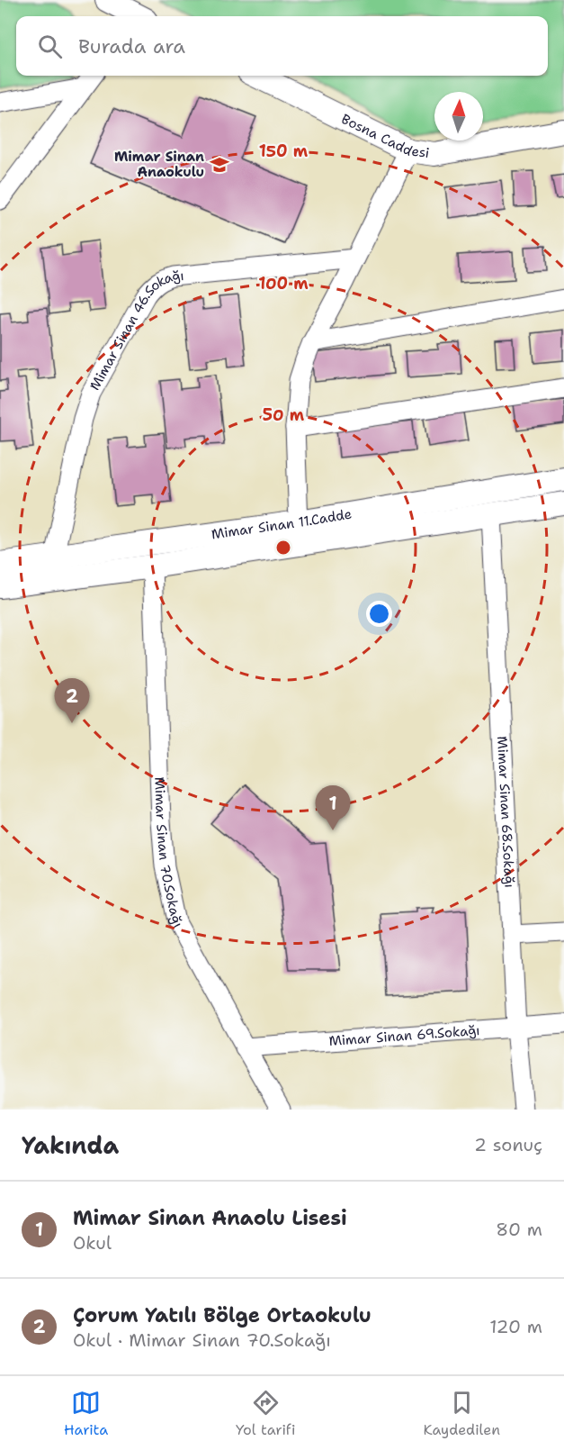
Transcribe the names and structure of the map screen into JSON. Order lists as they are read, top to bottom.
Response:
{
  "streets": {
    "street": [
      "Bosna Caddesi",
      "Mimar Sinan 46.Sokağı",
      "Mimar Sinan 11.Cadde",
      "Mimar Sinan 68.Sokağı",
      "Mimar Sinan 70.Sokağı",
      "Mimar Sinan 69.Sokağı"
    ]
  },
  "crossings": [
    ["Mimar Sinan 46.Sokağı", "Mimar Sinan 11.Cadde"],
    ["Mimar Sinan 11.Cadde", "Mimar Sinan 68.Sokağı"],
    ["Mimar Sinan 11.Cadde", "Mimar Sinan 70.Sokağı"],
    ["Mimar Sinan 68.Sokağı", "Mimar Sinan 69.Sokağı"],
    ["Mimar Sinan 70.Sokağı", "Mimar Sinan 69.Sokağı"]
  ],
  "places": {
    "school or university": ["Mimar Sinan Anaokulu"]
  },
  "north": "top",
  "page": {
    "search": "Burada ara",
    "pins": ["2", "1"],
    "heading": ["Yakında", "2 sonuç"],
    "list": [
      {
        "mark": "1",
        "name": "Mimar Sinan Anaolu Lisesi",
        "note": "Okul",
        "value": "80 m"
      },
      {
        "mark": "2",
        "name": "Çorum Yatılı Bölge Ortaokulu",
        "note": "Okul · Mimar Sinan 70.Sokağı",
        "value": "120 m"
      }
    ],
    "nav": ["Harita", "Yol tarifi", "Kaydedilen"]
  },
  "rings": ["150 m", "100 m", "50 m"]
}
